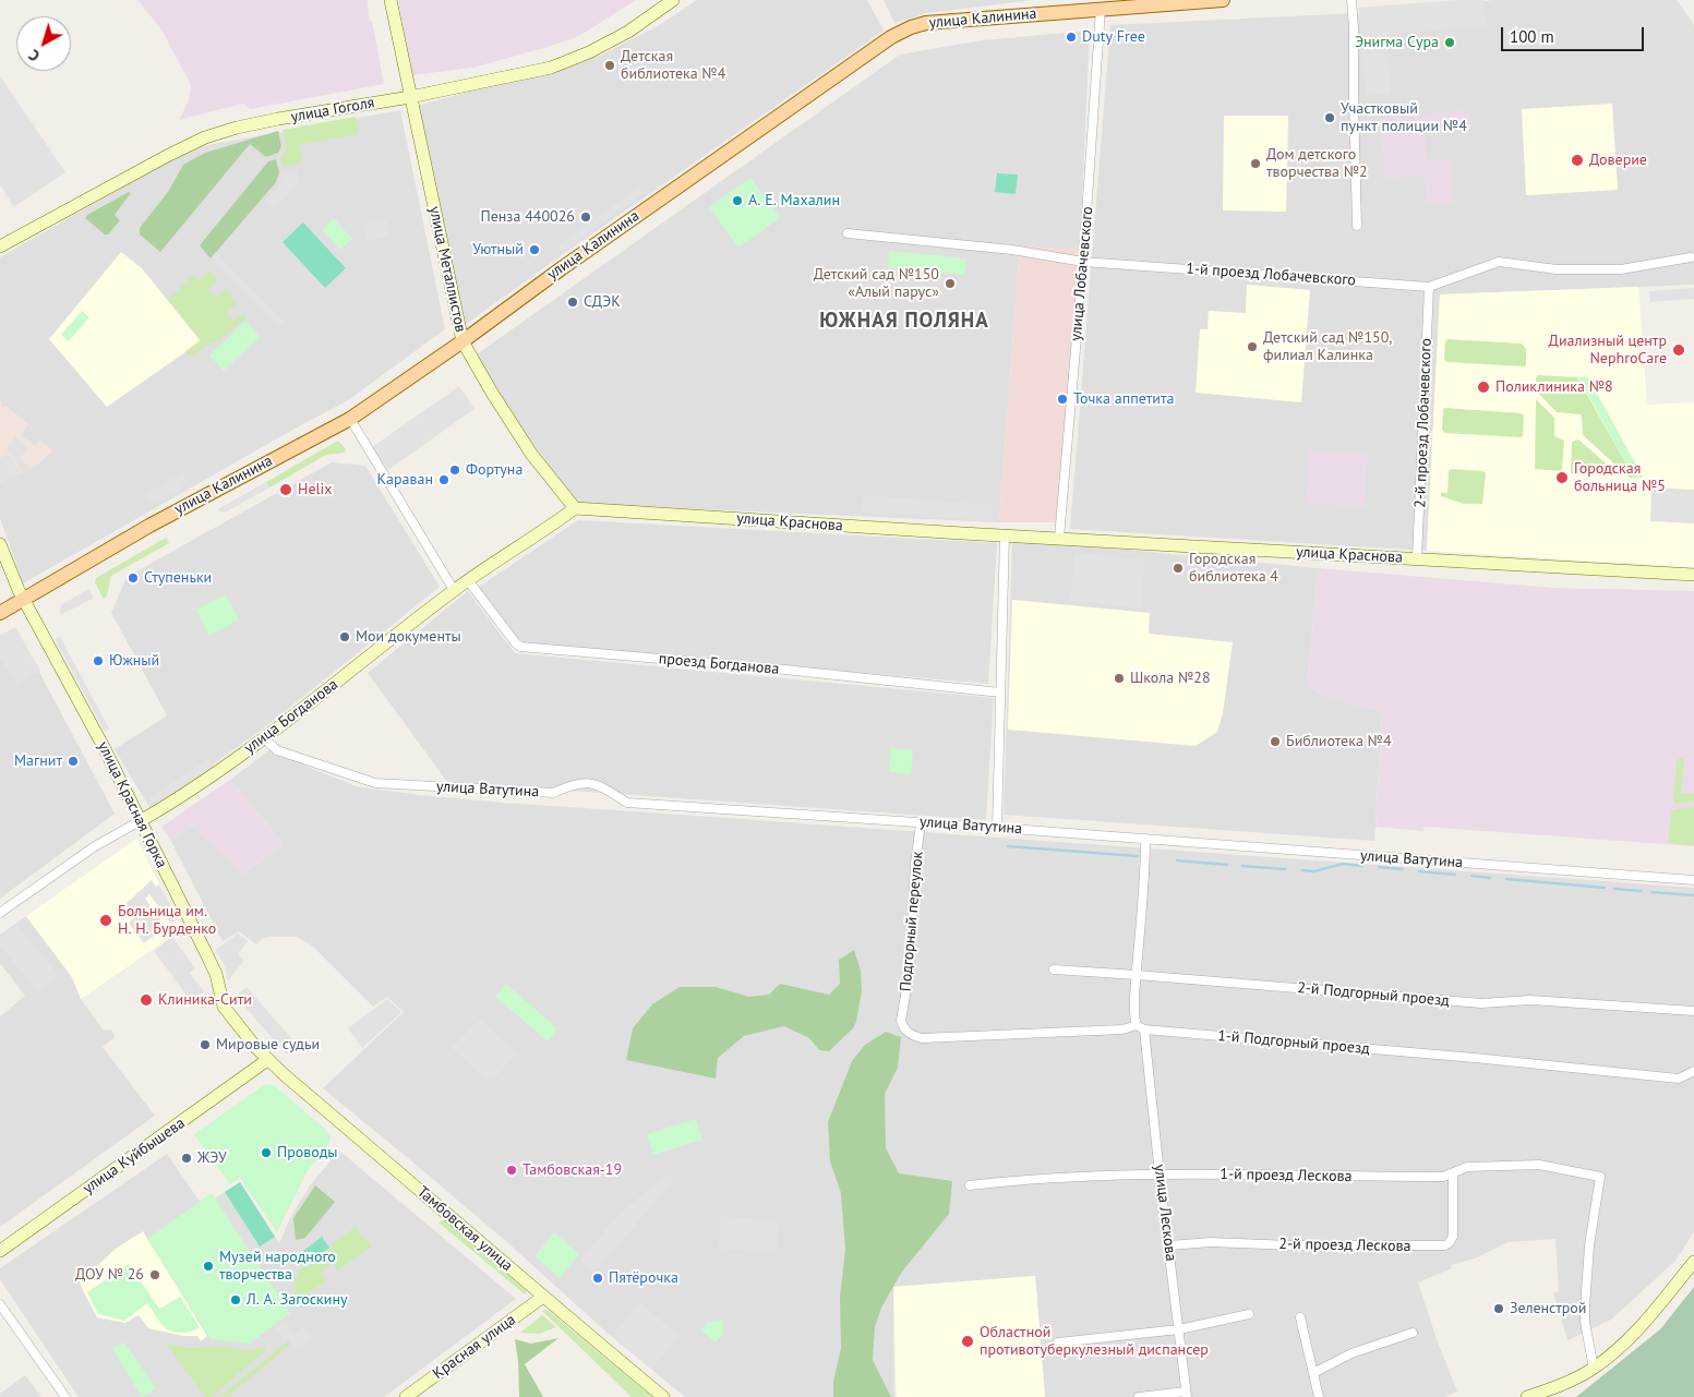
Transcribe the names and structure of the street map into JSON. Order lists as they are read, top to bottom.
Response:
{
  "streets": {
    "main road": ["улица Калинина"],
    "street": [
      "улица Гоголя",
      "улица Металлистов",
      "улица Лобачевского",
      "1-й проезд Лобачевского",
      "2-й проезд Лобачевского",
      "улица Краснова",
      "проезд Богданова",
      "улица Богданова",
      "улица Ватутина",
      "улица Красная Горка",
      "Подгорный переулок",
      "2-й Подгорный проезд",
      "1-й Подгорный проезд",
      "улица Куйбышева",
      "1-й проезд Лескова",
      "улица Лескова",
      "Тамбовская улица",
      "2-й проезд Лескова",
      "Красная улица"
    ]
  },
  "crossings": [
    ["улица Калинина", "улица Металлистов"],
    ["улица Калинина", "улица Лобачевского"],
    ["улица Калинина", "улица Красная Горка"],
    ["улица Гоголя", "улица Металлистов"],
    ["улица Металлистов", "улица Краснова"],
    ["улица Металлистов", "улица Богданова"],
    ["улица Лобачевского", "1-й проезд Лобачевского"],
    ["улица Лобачевского", "улица Краснова"],
    ["1-й проезд Лобачевского", "2-й проезд Лобачевского"],
    ["2-й проезд Лобачевского", "улица Краснова"],
    ["улица Краснова", "улица Богданова"],
    ["проезд Богданова", "улица Богданова"],
    ["улица Богданова", "улица Ватутина"],
    ["улица Богданова", "улица Красная Горка"],
    ["улица Ватутина", "Подгорный переулок"],
    ["улица Ватутина", "улица Лескова"],
    ["улица Красная Горка", "улица Куйбышева"],
    ["улица Красная Горка", "Тамбовская улица"],
    ["Подгорный переулок", "1-й Подгорный проезд"],
    ["2-й Подгорный проезд", "улица Лескова"],
    ["1-й Подгорный проезд", "улица Лескова"],
    ["улица Куйбышева", "Тамбовская улица"],
    ["1-й проезд Лескова", "улица Лескова"],
    ["1-й проезд Лескова", "2-й проезд Лескова"],
    ["улица Лескова", "2-й проезд Лескова"],
    ["Тамбовская улица", "Красная улица"]
  ],
  "districts": ["ЮЖНАЯ ПОЛЯНА"],
  "places": [
    "Duty Free",
    "Энигма Сура",
    "Детская библиотека №4",
    "Участковый пункт полиции №4",
    "Доверие",
    "Дом детского творчества №2",
    "А. Е. Махалин",
    "Пенза 440026",
    "Уютный",
    "Детский сад №150 «Алый парус»",
    "СДЭК",
    "Детский сад №150, филиал Калинка",
    "Диализный центр NephroCare",
    "Поликлиника №8",
    "Точка аппетита",
    "Фортуна",
    "Городская больница №5",
    "Караван",
    "Helix",
    "Городская библиотека 4",
    "Ступеньки",
    "Мои документы",
    "Южный",
    "Школа №28",
    "Библиотека №4",
    "Магнит",
    "Больница им. Н. Н. Бурденко",
    "Клиника-Сити",
    "Мировые судьи",
    "Проводы",
    "ЖЭУ",
    "Тамбовская-19",
    "Музей народного творчества",
    "ДОУ № 26",
    "Пятёрочка",
    "Л. А. Загоскину",
    "Зеленстрой",
    "Областной противотуберкулезный диспансер"
  ],
  "scale_bar": "100 m",
  "north": "bottom left"
}
